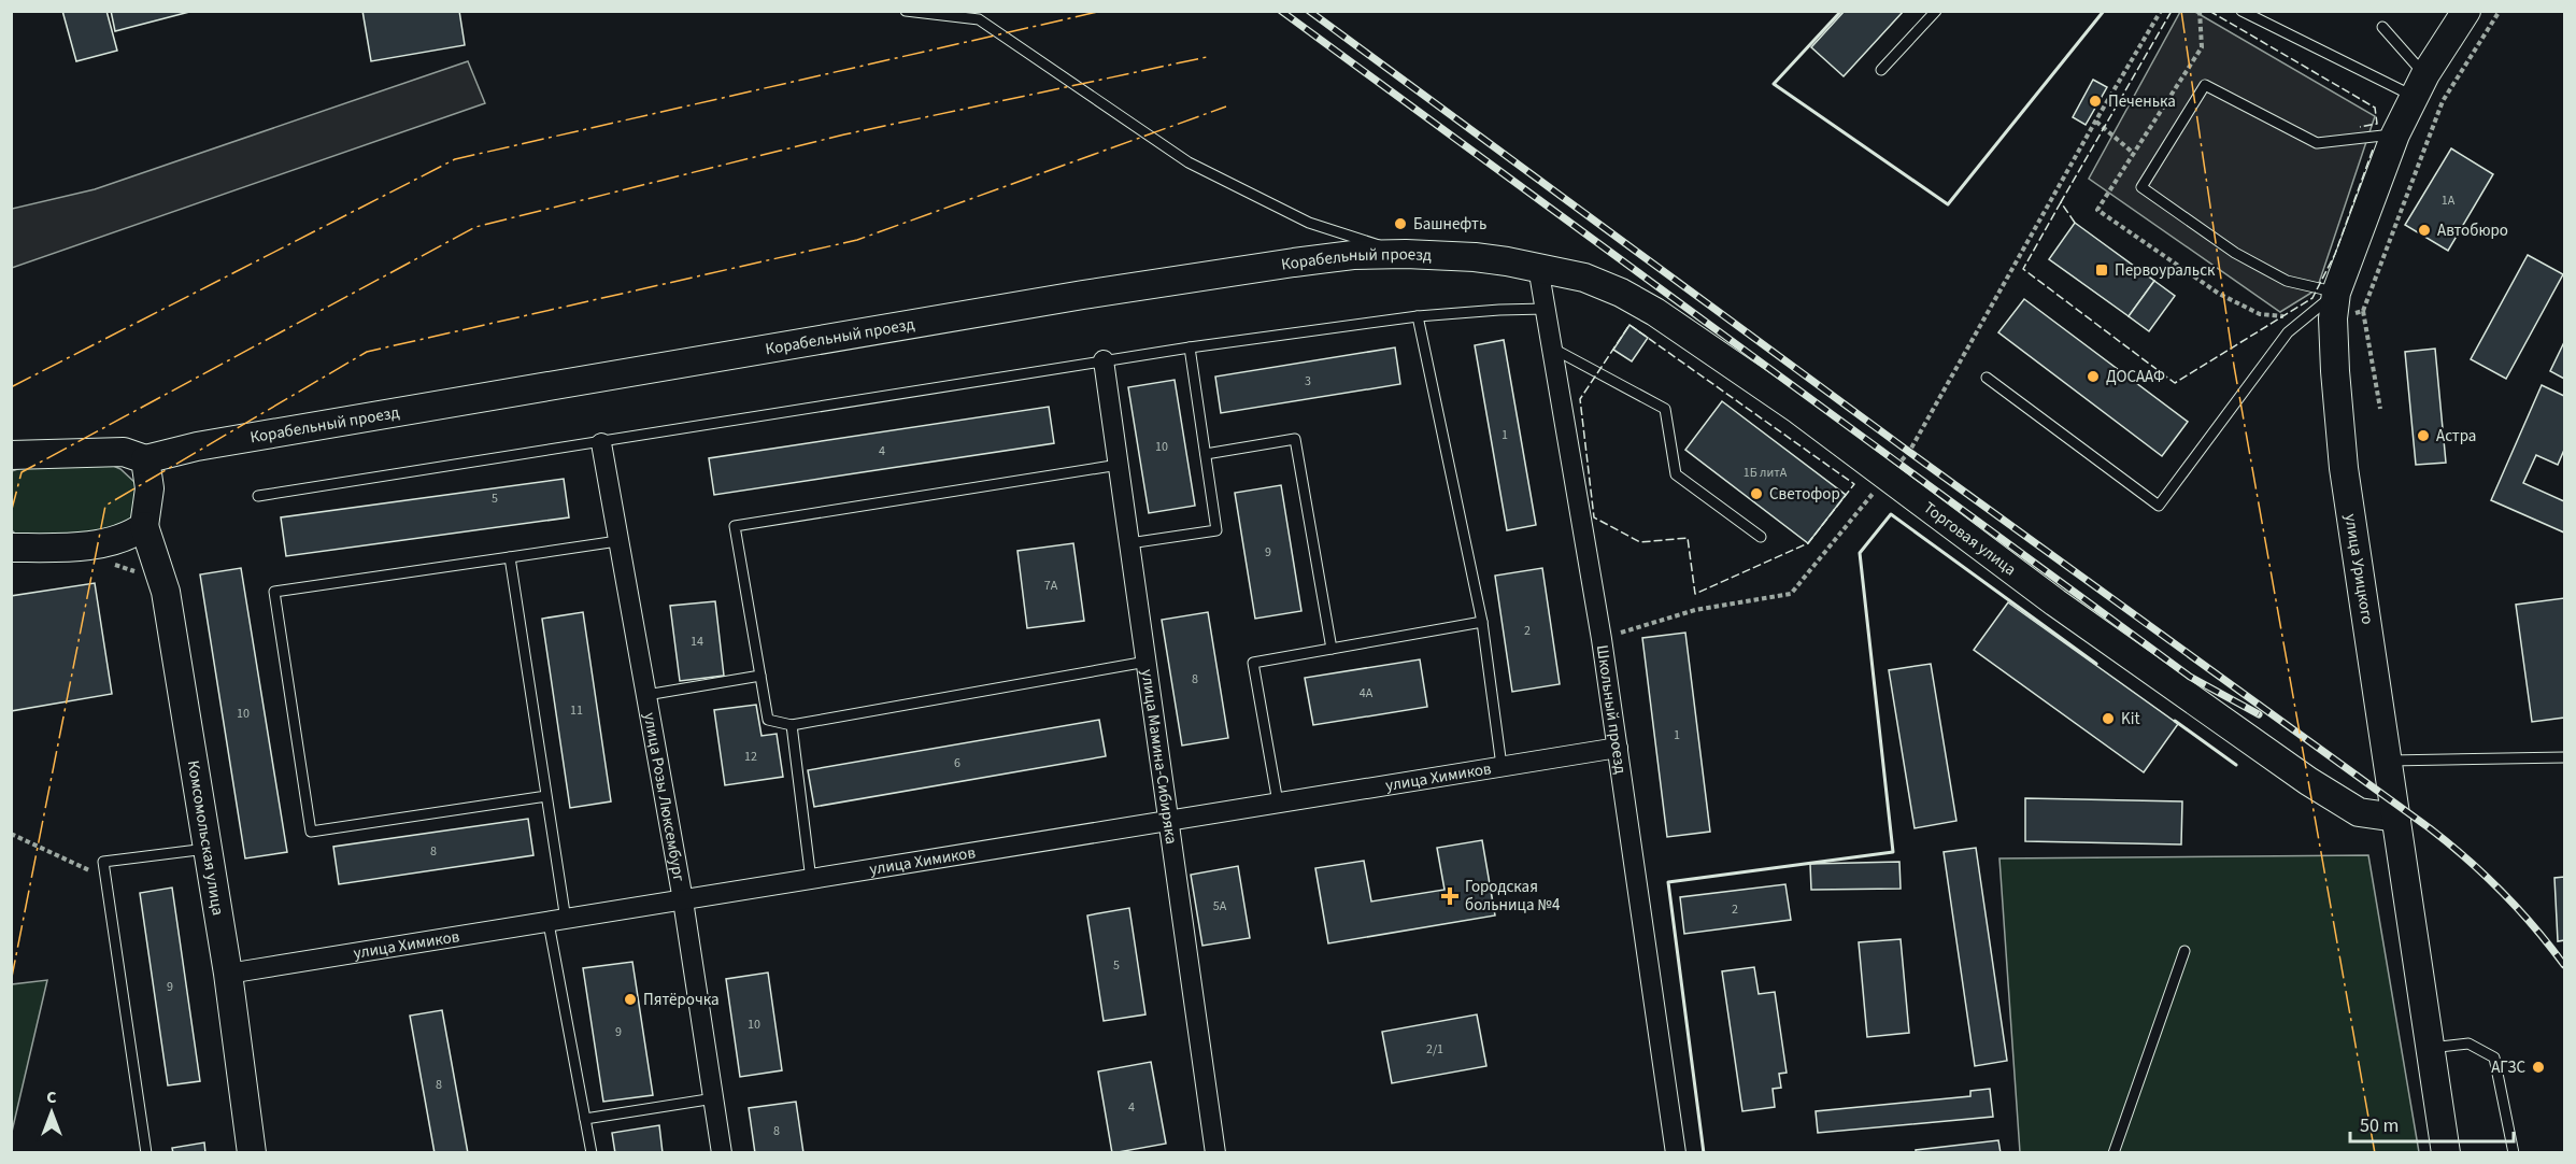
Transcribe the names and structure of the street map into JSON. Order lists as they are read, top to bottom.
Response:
{
  "streets": {
    "street": [
      "Корабельный проезд",
      "Торговая улица",
      "улица Урицкого",
      "Школьный проезд",
      "улица Мамина-Сибиряка",
      "улица Химиков",
      "улица Розы Люксембург",
      "Комсомольская улица"
    ]
  },
  "crossings": [
    ["Корабельный проезд", "Торговая улица"],
    ["Корабельный проезд", "Школьный проезд"],
    ["Торговая улица", "улица Урицкого"],
    ["Торговая улица", "Школьный проезд"],
    ["Школьный проезд", "улица Химиков"],
    ["улица Мамина-Сибиряка", "улица Химиков"],
    ["улица Химиков", "улица Розы Люксембург"],
    ["улица Химиков", "Комсомольская улица"]
  ],
  "places": {
    "other": [
      "Печенька",
      "Башнефть",
      "Автобюро",
      "ДОСААФ",
      "Астра",
      "Светофор",
      "Kit",
      "Пятёрочка",
      "АГЗС"
    ],
    "transit": ["Первоуральск"],
    "health": ["Городская больница №4"]
  },
  "house_numbers": [
    "1А",
    "3",
    "1",
    "10",
    "4",
    "1Б литА",
    "5",
    "9",
    "7А",
    "2",
    "14",
    "8",
    "4А",
    "11",
    "10",
    "1",
    "12",
    "6",
    "8",
    "5А",
    "2",
    "5",
    "9",
    "10",
    "9",
    "2/1",
    "8",
    "4",
    "8"
  ],
  "scale_bar": "50 m",
  "north": "top"
}
